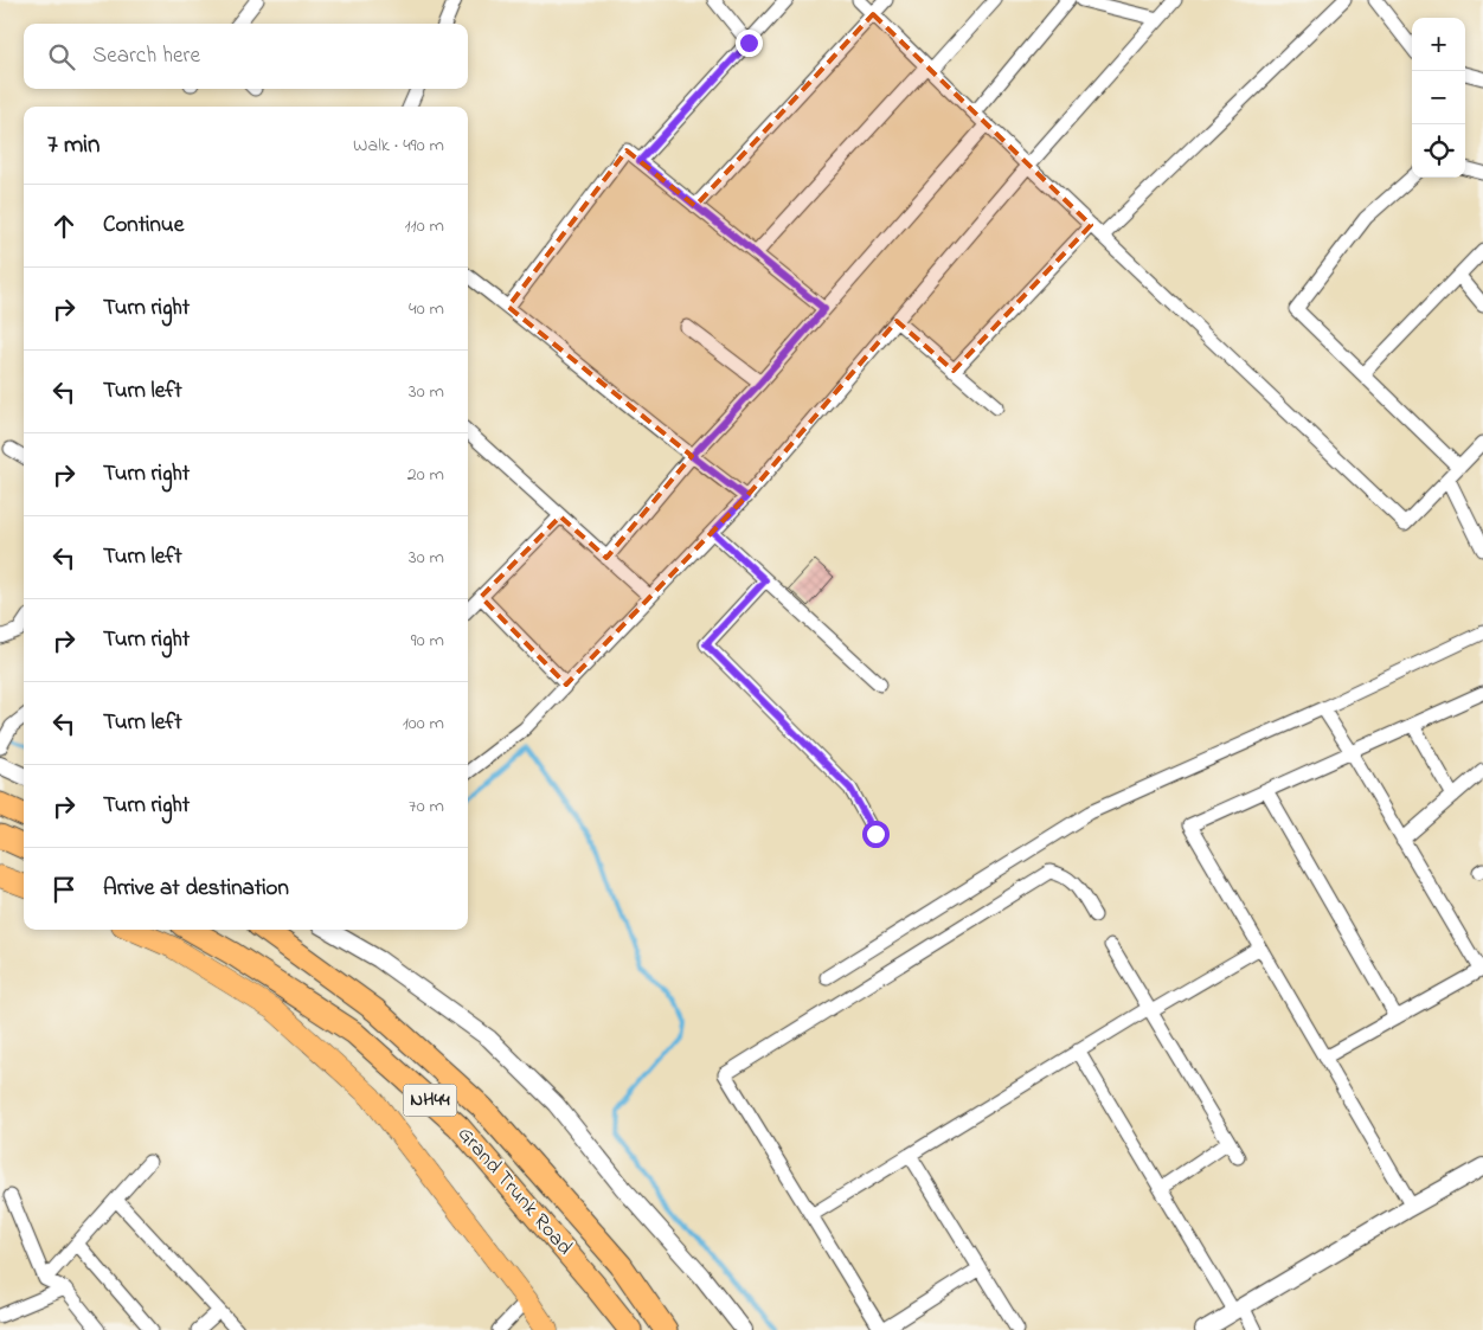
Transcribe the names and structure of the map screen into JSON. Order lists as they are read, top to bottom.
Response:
{
  "streets": {
    "highway": ["NH44", "Grand Trunk Road"]
  },
  "page": {
    "map_buttons": ["+", "−"],
    "search": "Search here",
    "heading": ["7 min", "Walk · 490 m"],
    "list": [
      ["Continue", "110 m"],
      ["Turn right", "40 m"],
      ["Turn left", "30 m"],
      ["Turn right", "20 m"],
      ["Turn left", "30 m"],
      ["Turn right", "90 m"],
      ["Turn left", "100 m"],
      ["Turn right", "70 m"],
      "Arrive at destination"
    ]
  }
}
